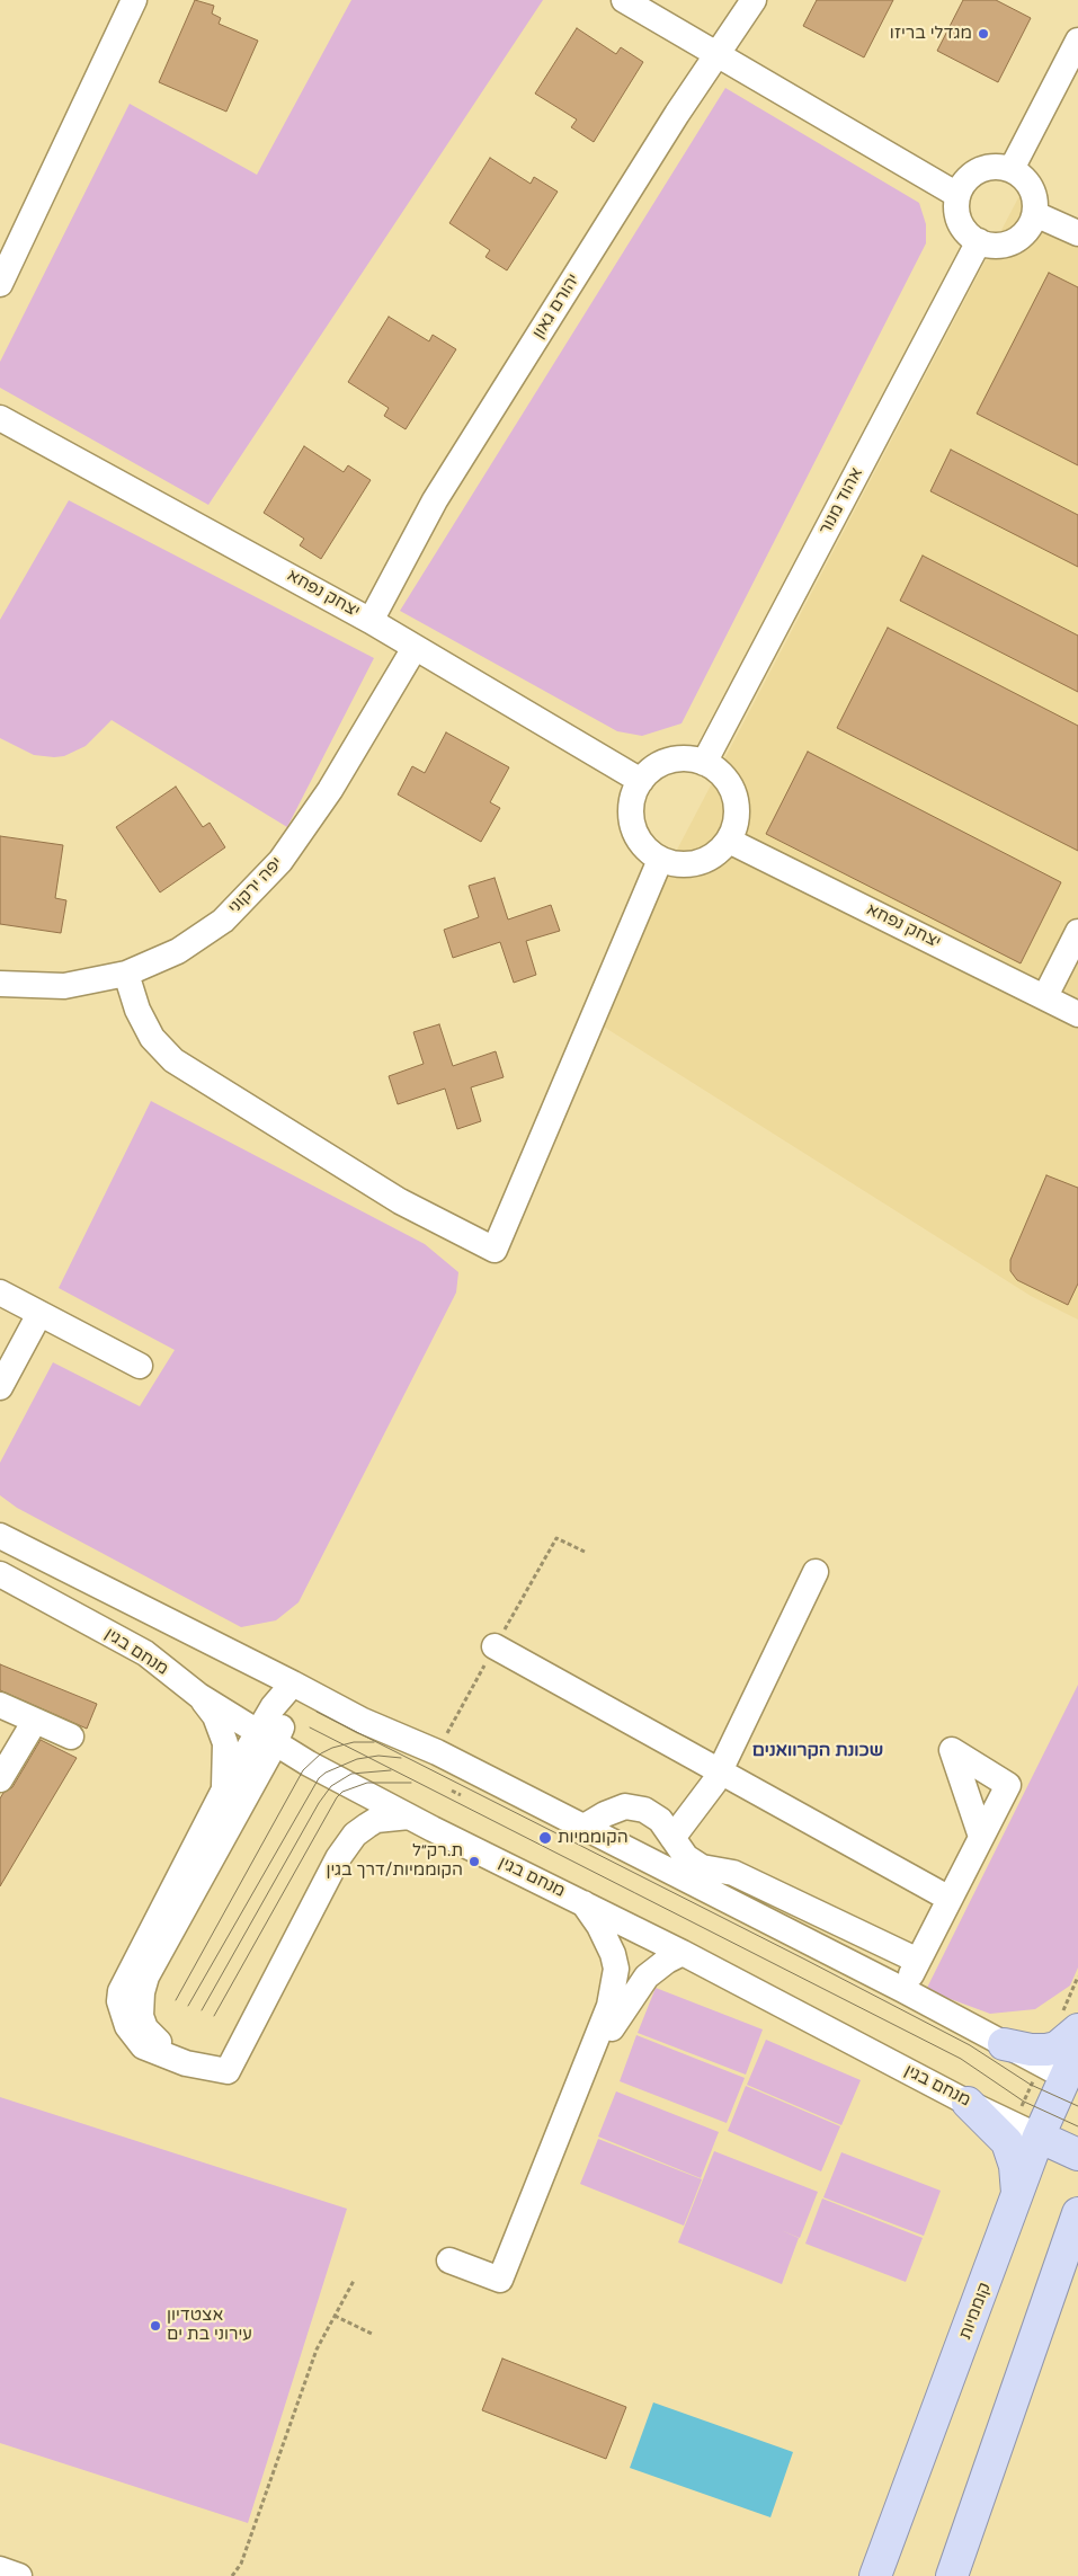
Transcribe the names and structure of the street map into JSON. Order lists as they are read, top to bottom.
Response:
{
  "streets": {
    "main road": ["מנחם בגין", "קוממיות"],
    "street": [
      "יהורם גאון",
      "אהוד מנור",
      "יצחק נפחא",
      "יפה ירקוני"
    ]
  },
  "crossings": [
    ["יהורם גאון", "יצחק נפחא"],
    ["אהוד מנור", "יצחק נפחא"],
    ["יצחק נפחא", "יפה ירקוני"],
    ["מנחם בגין", "קוממיות"]
  ],
  "districts": ["שכונת הקרוואנים"],
  "places": [
    "מגדלי בריזו",
    "הקוממיות",
    "ת.רק״ל הקוממיות/דרך בגין",
    "אצטדיון עירוני בת ים"
  ]
}
